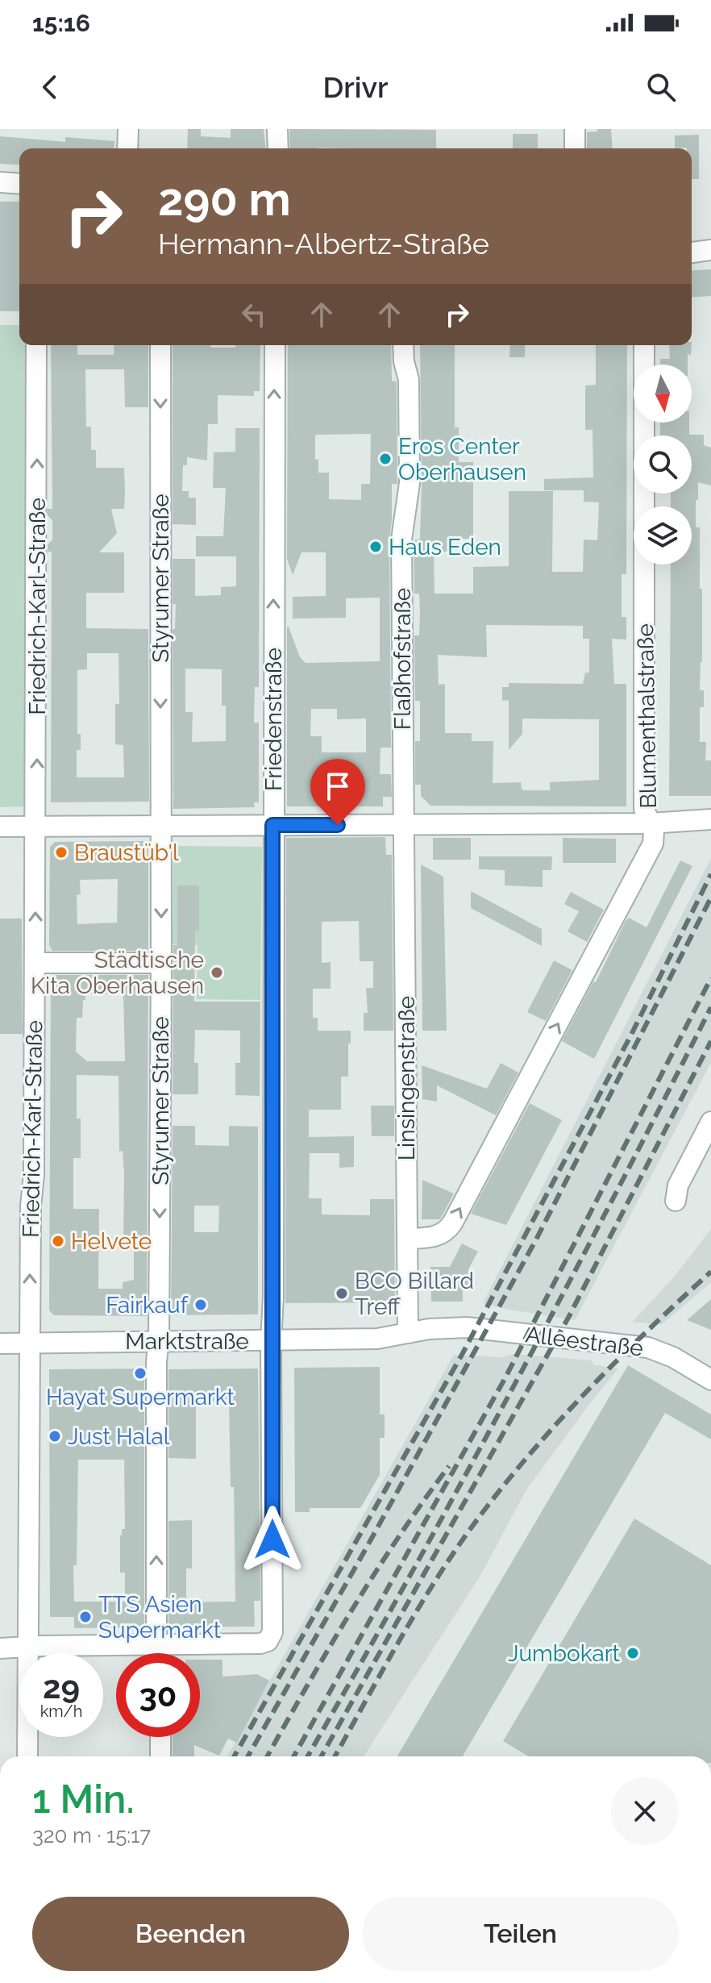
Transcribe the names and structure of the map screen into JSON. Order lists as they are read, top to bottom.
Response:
{
  "streets": {
    "street": [
      "Styrumer Straße",
      "Friedrich-Karl-Straße",
      "Flaßhofstraße",
      "Blumenthalstraße",
      "Friedenstraße",
      "Linsingenstraße",
      "Marktstraße",
      "Alleestraße"
    ]
  },
  "crossings": [
    ["Styrumer Straße", "Friedenstraße"],
    ["Styrumer Straße", "Marktstraße"],
    ["Friedrich-Karl-Straße", "Marktstraße"],
    ["Flaßhofstraße", "Linsingenstraße"],
    ["Blumenthalstraße", "Linsingenstraße"],
    ["Friedenstraße", "Marktstraße"],
    ["Linsingenstraße", "Marktstraße"],
    ["Marktstraße", "Alleestraße"]
  ],
  "one_way": ["Friedrich-Karl-Straße", "Blumenthalstraße"],
  "places": [
    "Eros Center Oberhausen",
    "Haus Eden",
    "Braustüb'l",
    "Städtische Kita Oberhausen",
    "Helvete",
    "BCO Billard Treff",
    "Fairkauf",
    "Hayat Supermarkt",
    "Just Halal",
    "TTS Asien Supermarkt",
    "Jumbokart"
  ],
  "north": "bottom",
  "page": {
    "status": "15:16",
    "header": "Drivr",
    "turn": ["290 m", "Hermann-Albertz-Straße"],
    "speed": "29 km/h",
    "limit": "30",
    "heading": ["1 Min.", "320 m · 15:17"],
    "buttons": ["Beenden", "Teilen"]
  }
}
